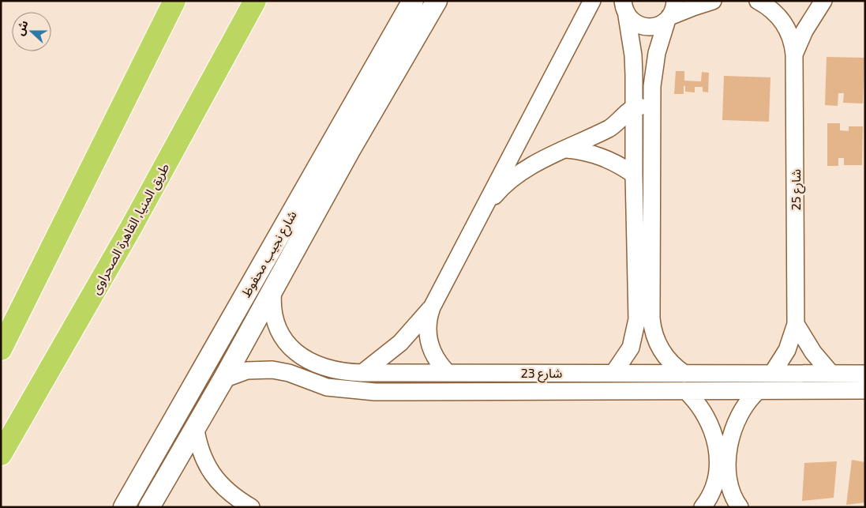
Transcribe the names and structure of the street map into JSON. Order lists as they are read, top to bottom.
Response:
{
  "streets": {
    "highway": ["طريق المنيا, القاهرة الصحراوى"],
    "street": ["شارع 25", "شارع نجيب محفوظ", "شارع 23"]
  },
  "crossings": [
    ["شارع 25", "شارع 23"],
    ["شارع نجيب محفوظ", "شارع 23"]
  ],
  "north": "left"
}
